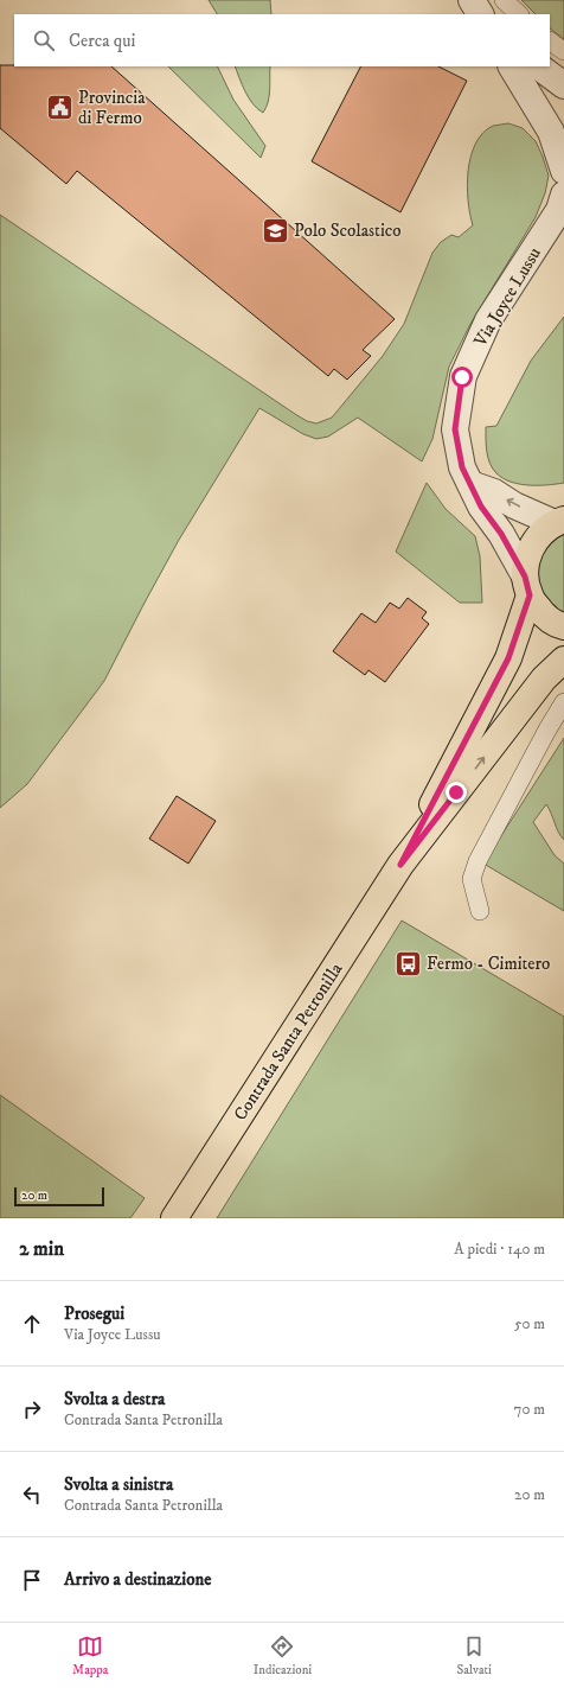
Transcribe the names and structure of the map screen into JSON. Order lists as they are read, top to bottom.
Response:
{
  "streets": {
    "main road": ["Contrada Santa Petronilla"],
    "street": ["Via Joyce Lussu"]
  },
  "crossings": [
    ["Via Joyce Lussu", "Contrada Santa Petronilla"]
  ],
  "places": {
    "public building": ["Provincia di Fermo"],
    "school or university": ["Polo Scolastico"],
    "bus stop": ["Fermo - Cimitero"]
  },
  "scale_bar": "20 m",
  "page": {
    "search": "Cerca qui",
    "scale": "20 m",
    "heading": ["2 min", "A piedi · 140 m"],
    "list": [
      ["Prosegui", "Via Joyce Lussu", "50 m"],
      ["Svolta a destra", "Contrada Santa Petronilla", "70 m"],
      ["Svolta a sinistra", "Contrada Santa Petronilla", "20 m"],
      "Arrivo a destinazione"
    ],
    "nav": ["Mappa", "Indicazioni", "Salvati"]
  }
}
